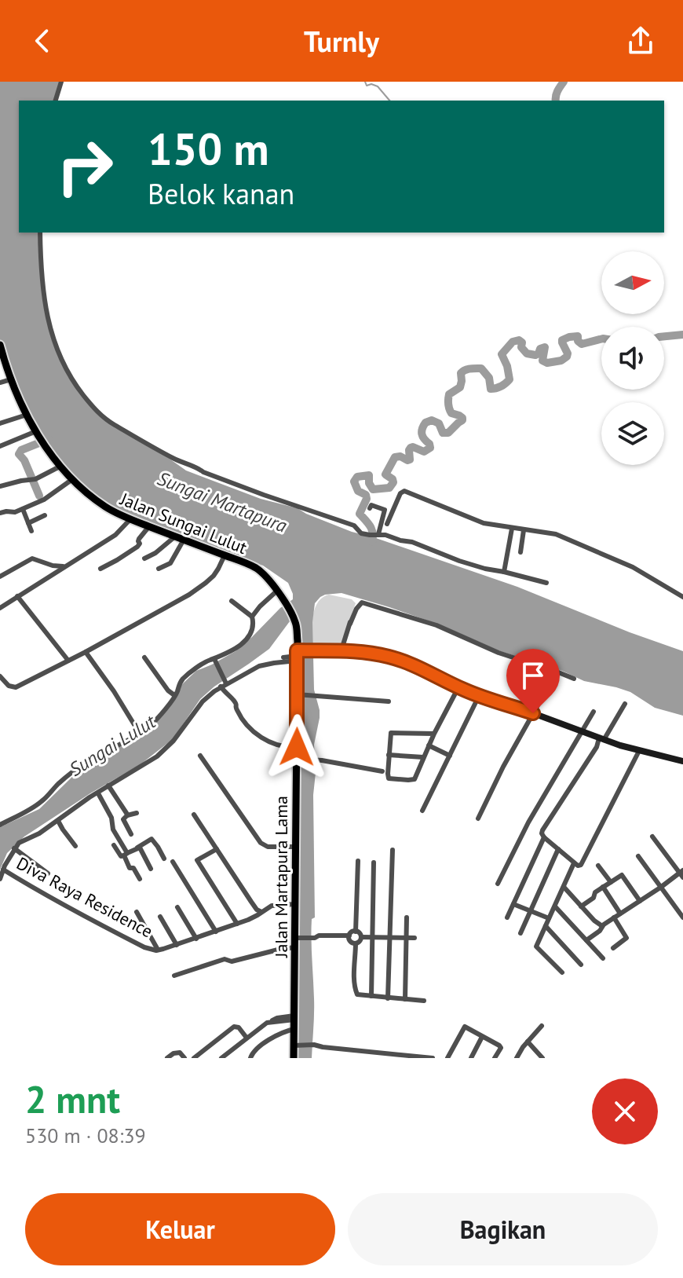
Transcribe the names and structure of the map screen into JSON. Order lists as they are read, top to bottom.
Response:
{
  "streets": {
    "main road": ["Jalan Sungai Lulut", "Jalan Martapura Lama"],
    "street": ["Diva Raya Residence"]
  },
  "crossings": [
    ["Jalan Sungai Lulut", "Jalan Martapura Lama"],
    ["Jalan Martapura Lama", "Diva Raya Residence"]
  ],
  "water": ["Sungai Martapura", "Sungai Lulut"],
  "north": "right",
  "page": {
    "header": "Turnly",
    "turn": ["150 m", "Belok kanan"],
    "heading": ["2 mnt", "530 m · 08:39"],
    "buttons": ["Keluar", "Bagikan"]
  }
}
